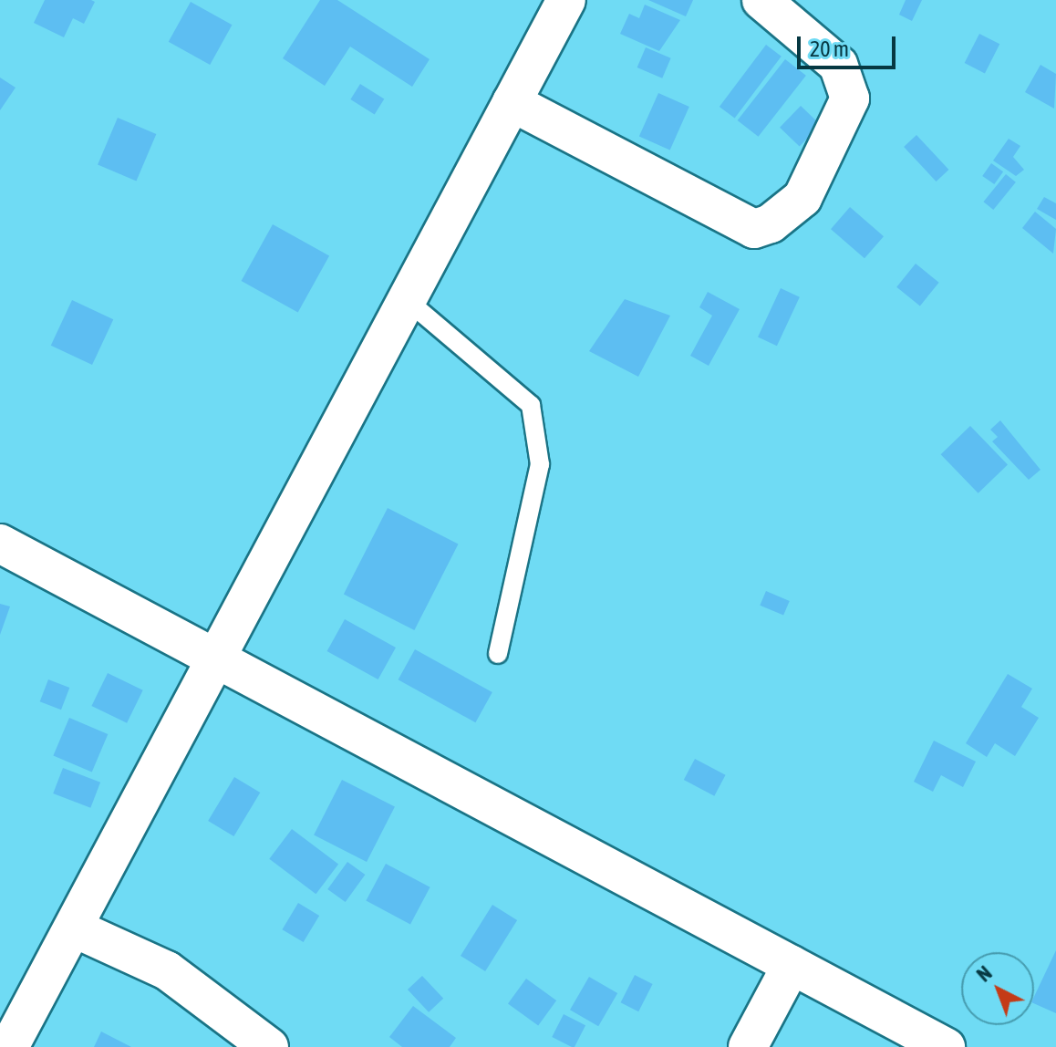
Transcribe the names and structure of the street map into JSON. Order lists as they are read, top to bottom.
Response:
{
  "scale_bar": "20 m",
  "north": "top left"
}
